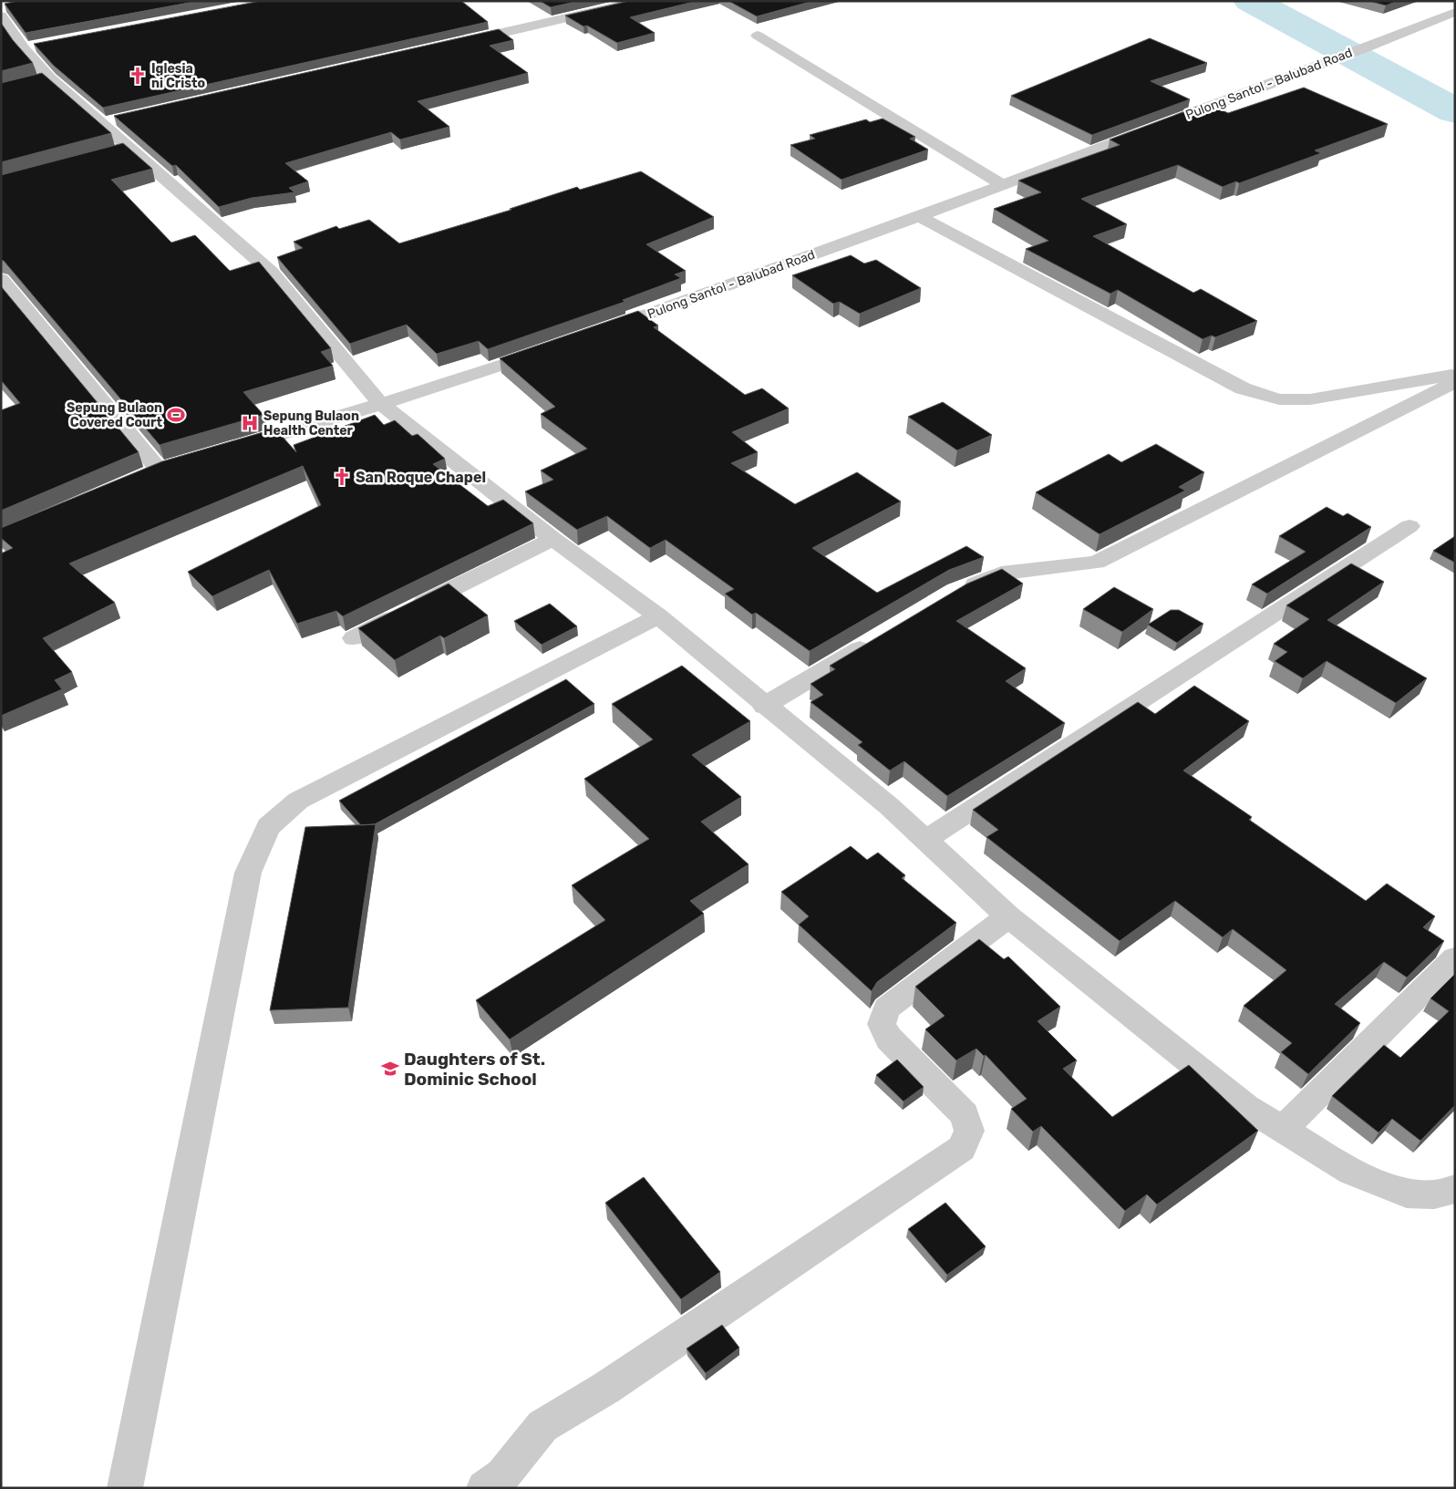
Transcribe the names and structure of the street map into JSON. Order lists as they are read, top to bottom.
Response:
{
  "streets": {
    "street": ["Pulong Santol - Balubad Road"]
  },
  "places": {
    "church": ["Iglesia ni Cristo", "San Roque Chapel"],
    "sports": ["Sepung Bulaon Covered Court"],
    "hospital": ["Sepung Bulaon Health Center"],
    "school or university": ["Daughters of St. Dominic School"]
  }
}
